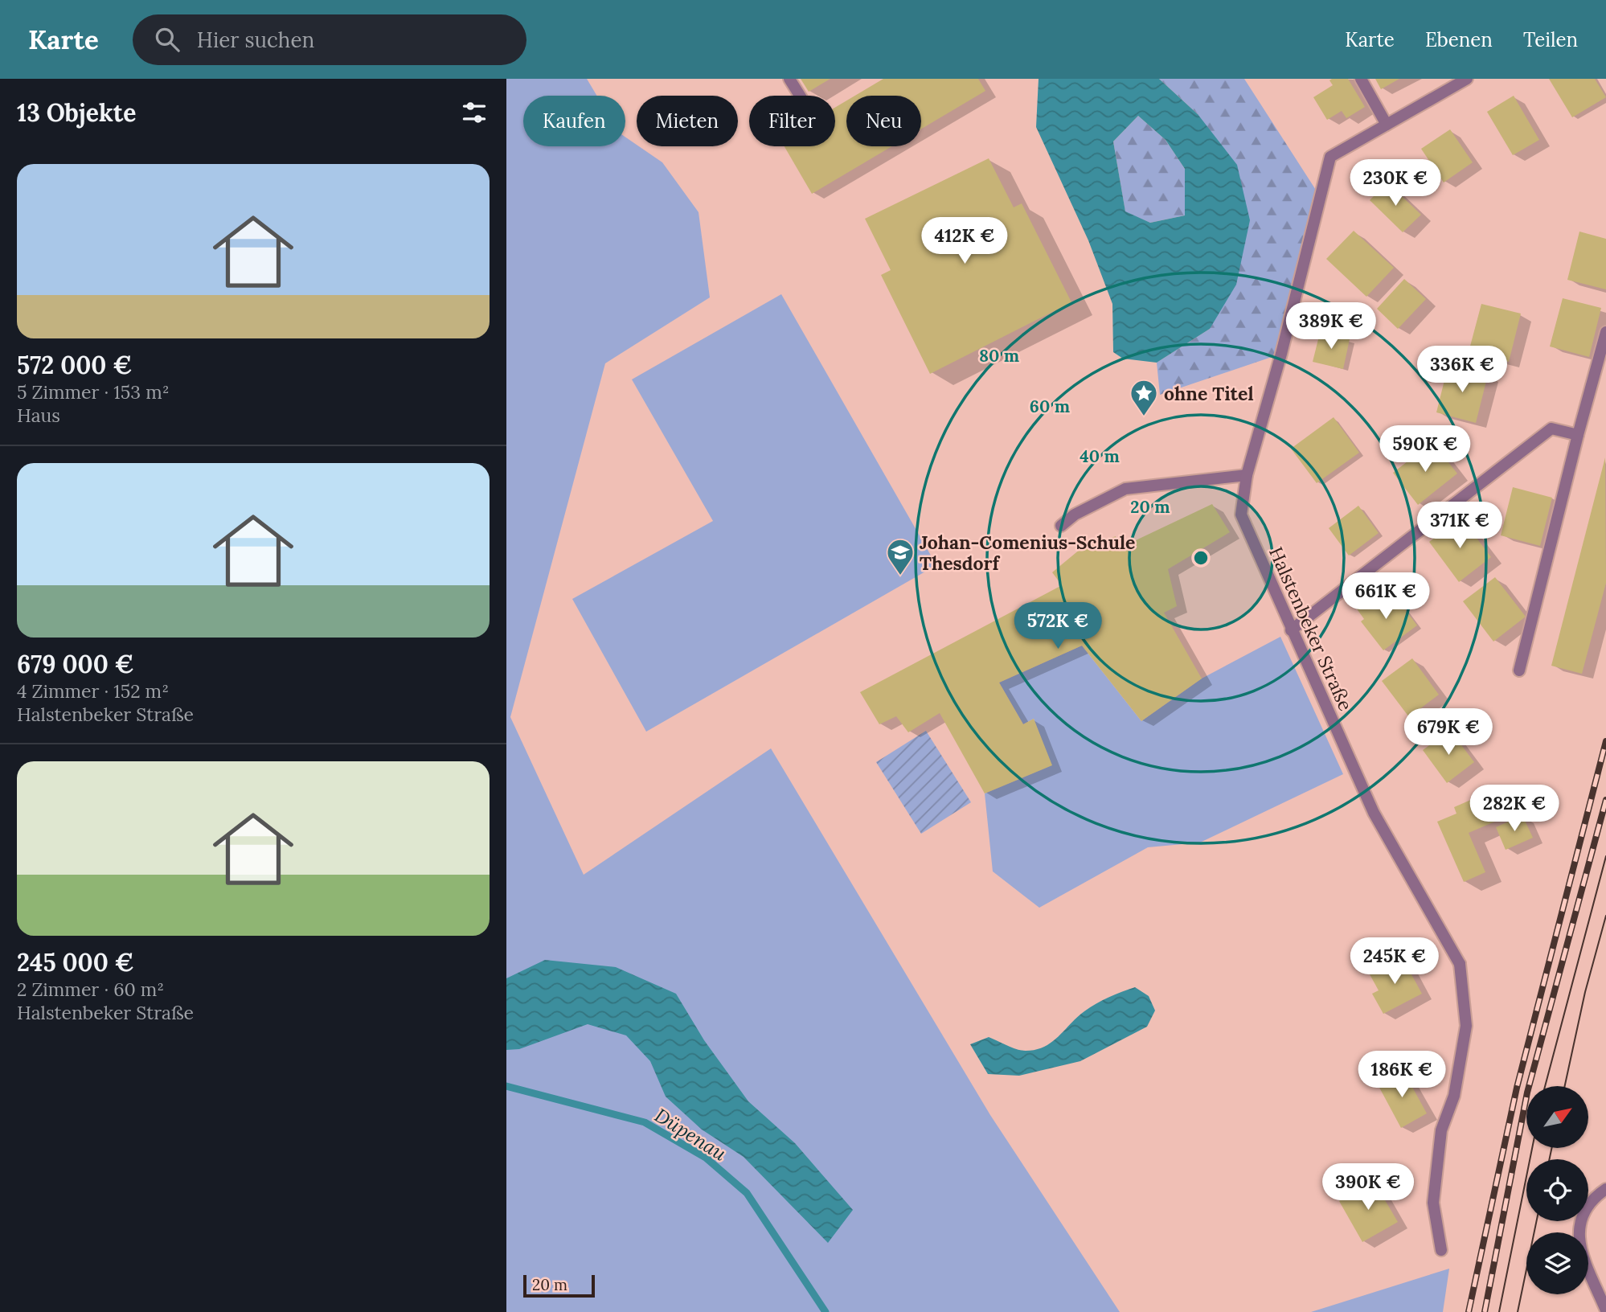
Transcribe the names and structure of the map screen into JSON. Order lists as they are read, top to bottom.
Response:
{
  "streets": {
    "street": ["Halstenbeker Straße"]
  },
  "water": ["Düpenau"],
  "places": {
    "place": ["ohne Titel"],
    "school or university": ["Johan-Comenius-Schule Thesdorf"]
  },
  "scale_bar": "20 m",
  "north": "top right",
  "page": {
    "header": "Karte",
    "search": "Hier suchen",
    "nav": ["Karte", "Ebenen", "Teilen"],
    "heading": "13 Objekte",
    "chip": [
      "Kaufen",
      "Mieten",
      "Filter",
      "Neu"
    ],
    "list": [
      {
        "name": "572 000 €",
        "note": "5 Zimmer · 153 m² · Haus"
      },
      {
        "name": "679 000 €",
        "note": "4 Zimmer · 152 m² · Halstenbeker Straße"
      },
      {
        "name": "245 000 €",
        "note": "2 Zimmer · 60 m² · Halstenbeker Straße"
      }
    ],
    "price": [
      "230K €",
      "412K €",
      "389K €",
      "336K €",
      "590K €",
      "371K €",
      "661K €",
      "572K €",
      "679K €",
      "282K €",
      "245K €",
      "186K €",
      "390K €"
    ],
    "scale": "20 m"
  },
  "rings": [
    "80 m",
    "60 m",
    "40 m",
    "20 m"
  ]
}
